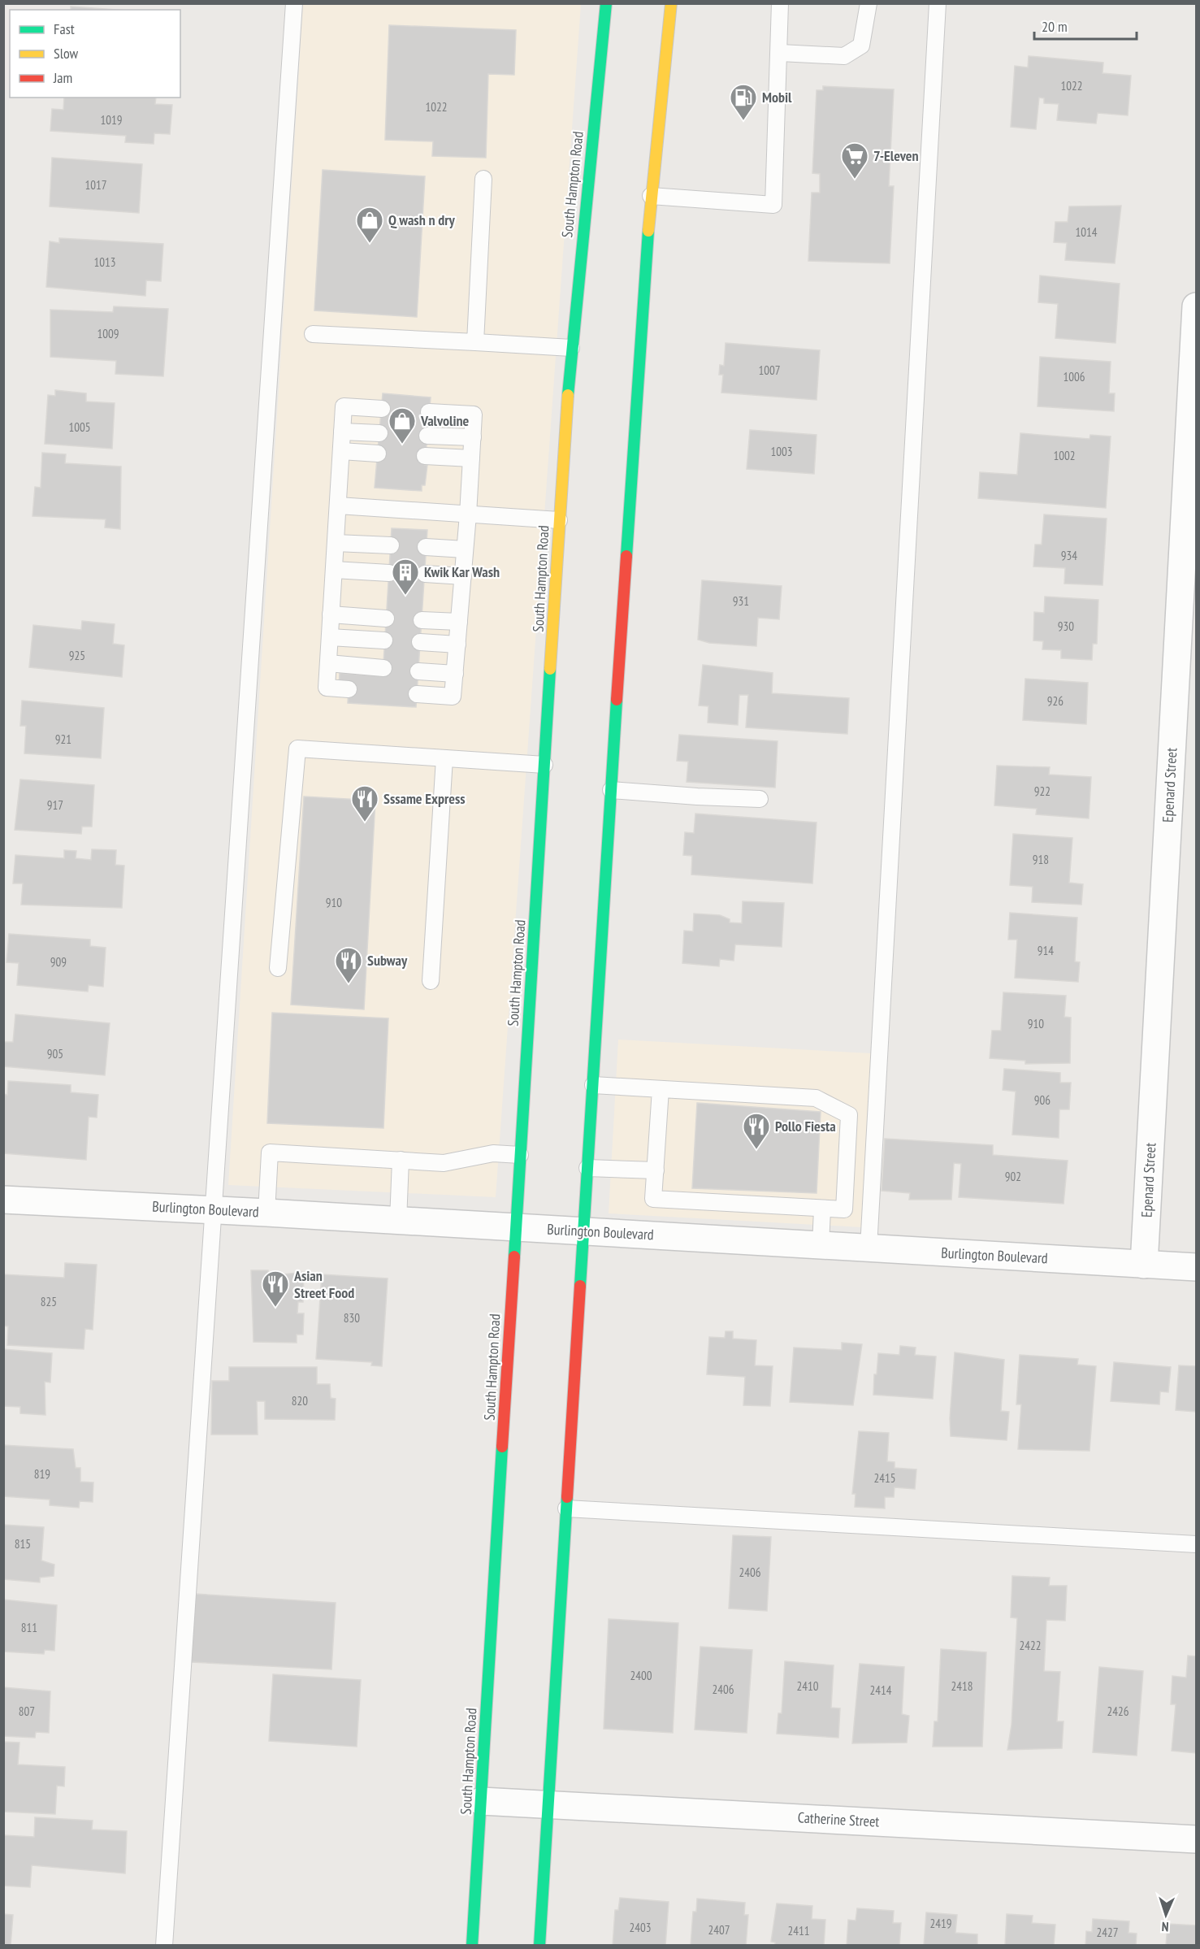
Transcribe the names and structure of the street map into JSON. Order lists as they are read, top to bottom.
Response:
{
  "streets": {
    "main road": ["South Hampton Road"],
    "street": ["Epenard Street", "Burlington Boulevard", "Catherine Street"]
  },
  "crossings": [
    ["South Hampton Road", "Burlington Boulevard"],
    ["South Hampton Road", "Catherine Street"],
    ["Epenard Street", "Burlington Boulevard"]
  ],
  "places": {
    "fuel station": ["Mobil"],
    "supermarket": ["7-Eleven"],
    "shop": ["Q wash n dry", "Valvoline"],
    "building": ["Kwik Kar Wash"],
    "restaurant": [
      "Sssame Express",
      "Subway",
      "Pollo Fiesta",
      "Asian Street Food"
    ]
  },
  "house_numbers": [
    "1022",
    "1022",
    "1019",
    "1017",
    "1014",
    "1013",
    "1009",
    "1007",
    "1006",
    "1005",
    "1003",
    "1002",
    "934",
    "931",
    "930",
    "925",
    "926",
    "921",
    "922",
    "917",
    "918",
    "910",
    "914",
    "909",
    "910",
    "905",
    "906",
    "902",
    "825",
    "830",
    "820",
    "819",
    "2415",
    "815",
    "2406",
    "811",
    "2422",
    "2400",
    "2410",
    "2418",
    "2406",
    "2414",
    "807",
    "2426",
    "2419",
    "2403",
    "2407",
    "2411",
    "2427"
  ],
  "legend": ["Fast", "Slow", "Jam"],
  "scale_bar": "20 m",
  "north": "bottom"
}
